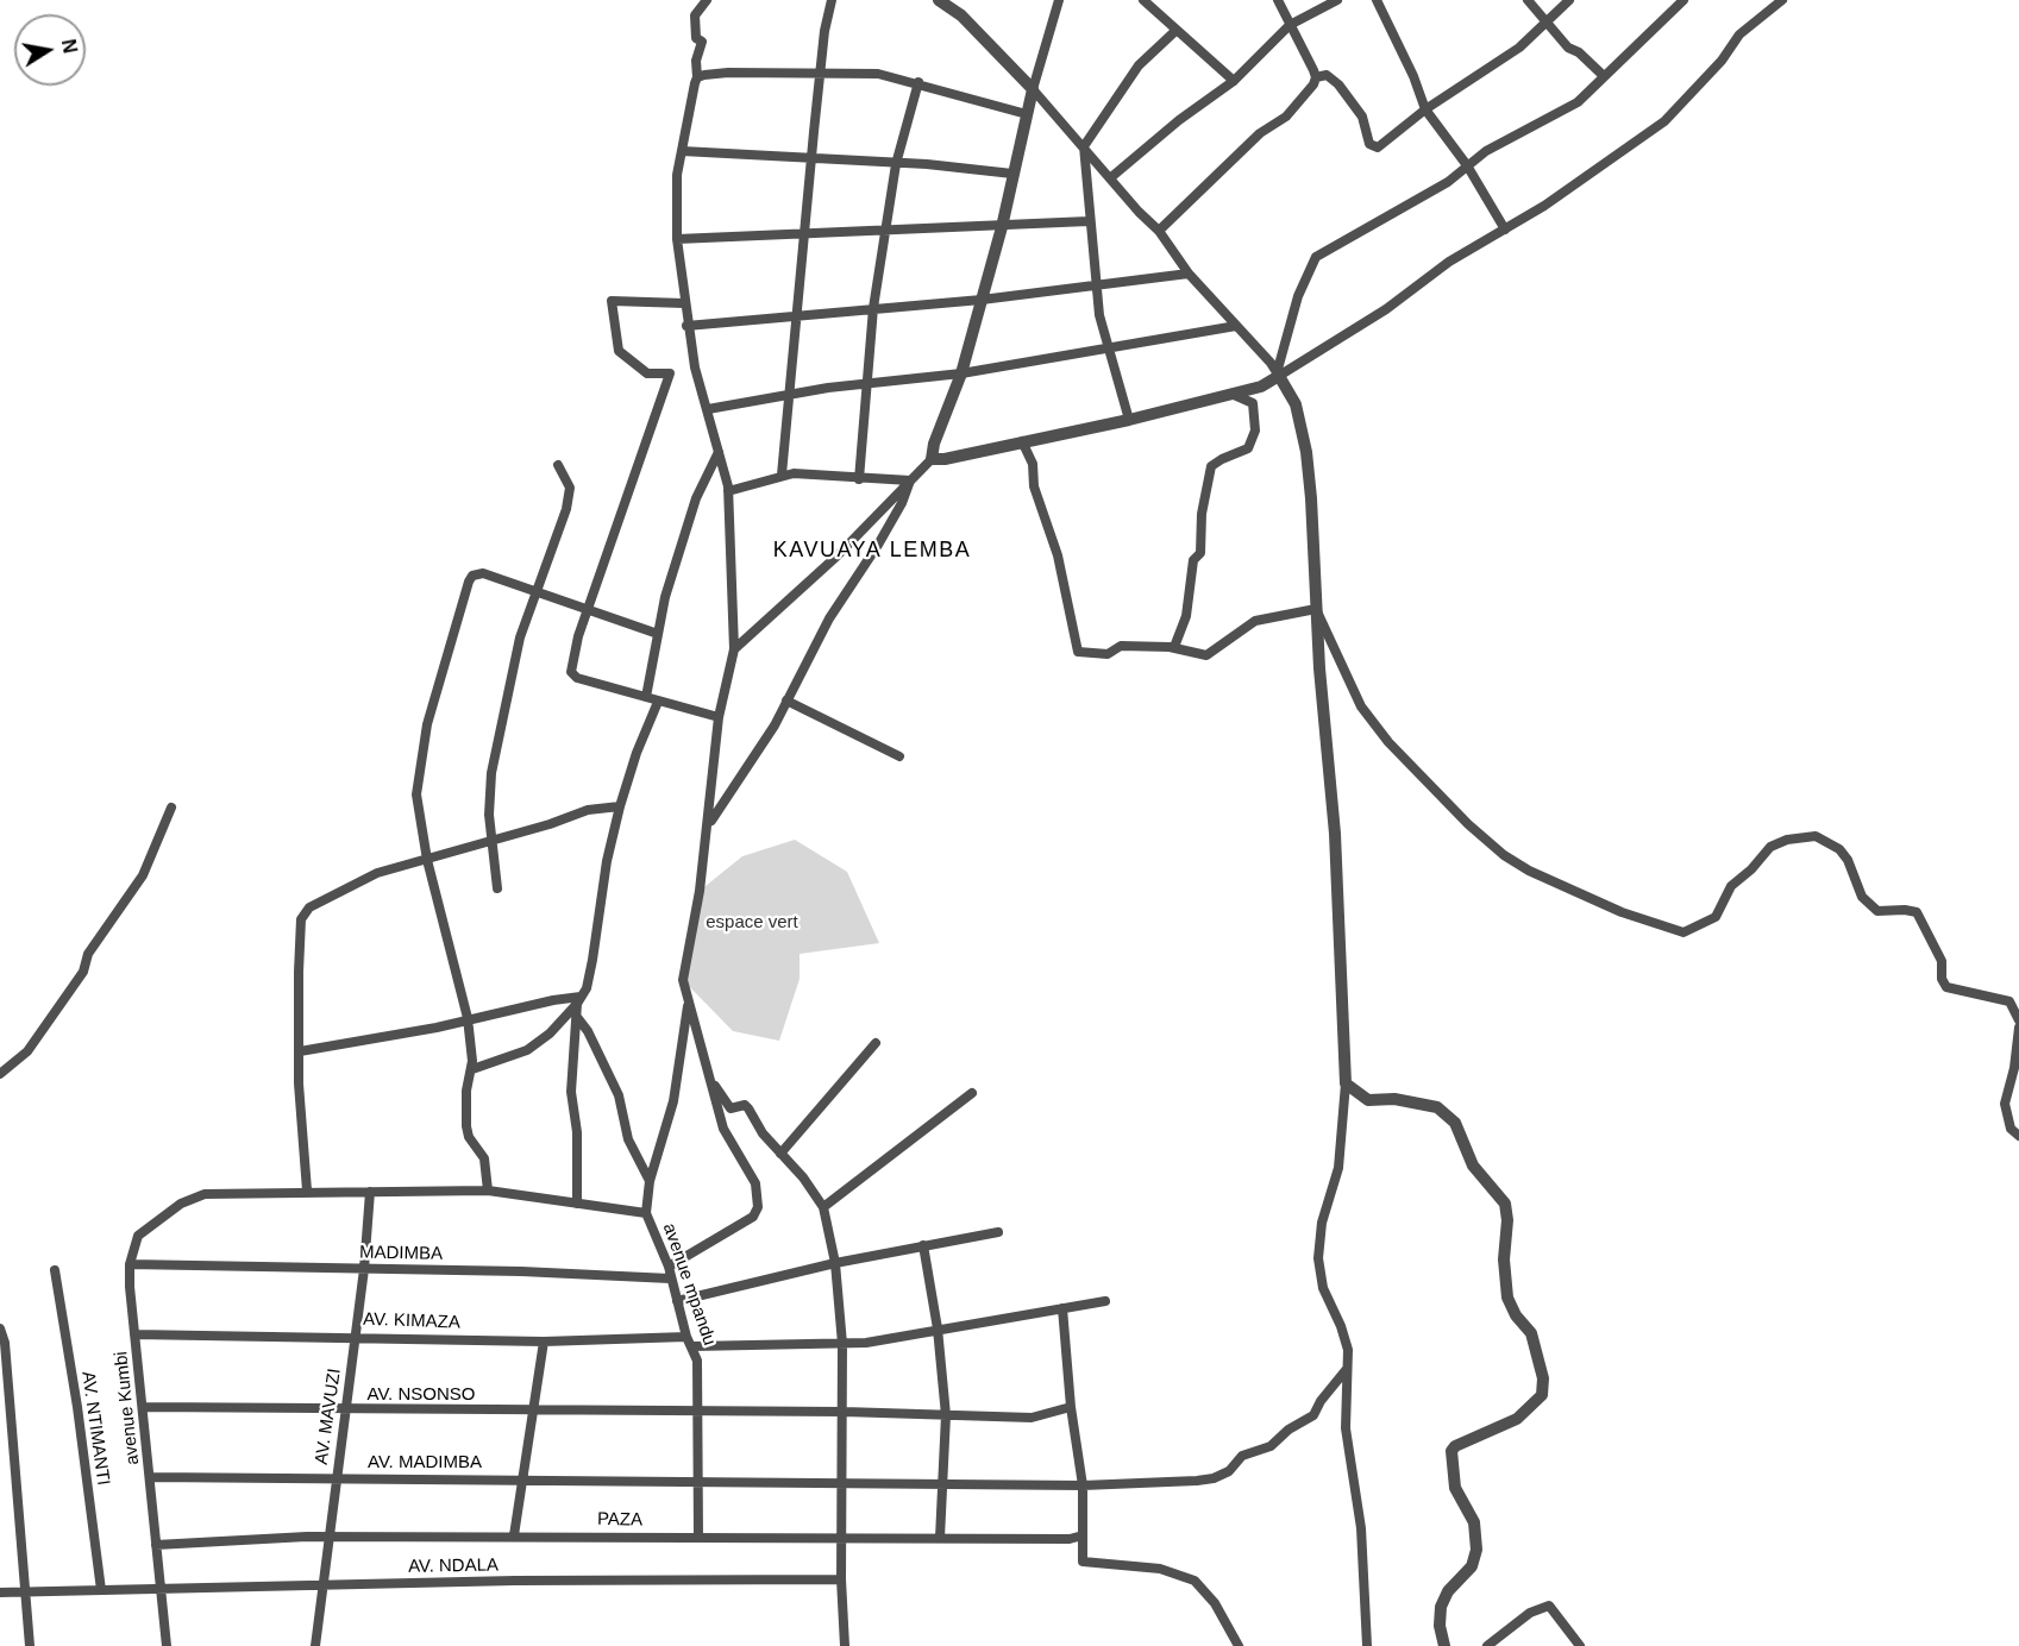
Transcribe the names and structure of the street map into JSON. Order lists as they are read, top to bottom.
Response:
{
  "streets": {
    "street": [
      "MADIMBA",
      "avenue mpandu",
      "AV. KIMAZA",
      "AV. NSONSO",
      "avenue Kumbi",
      "AV. MAVUZI",
      "AV. NTIMANTI",
      "AV. MADIMBA",
      "PAZA",
      "AV. NDALA"
    ]
  },
  "crossings": [
    ["MADIMBA", "avenue mpandu"],
    ["MADIMBA", "avenue Kumbi"],
    ["MADIMBA", "AV. MAVUZI"],
    ["avenue mpandu", "AV. KIMAZA"],
    ["avenue mpandu", "AV. NSONSO"],
    ["avenue mpandu", "AV. MADIMBA"],
    ["avenue mpandu", "PAZA"],
    ["AV. KIMAZA", "avenue Kumbi"],
    ["AV. KIMAZA", "AV. MAVUZI"],
    ["AV. NSONSO", "avenue Kumbi"],
    ["AV. NSONSO", "AV. MAVUZI"],
    ["avenue Kumbi", "AV. MADIMBA"],
    ["avenue Kumbi", "PAZA"],
    ["avenue Kumbi", "AV. NDALA"],
    ["AV. MAVUZI", "AV. MADIMBA"],
    ["AV. MAVUZI", "PAZA"],
    ["AV. MAVUZI", "AV. NDALA"],
    ["AV. NTIMANTI", "AV. NDALA"]
  ],
  "districts": ["KAVUAYA LEMBA"],
  "parks": ["espace vert"],
  "north": "right"
}
